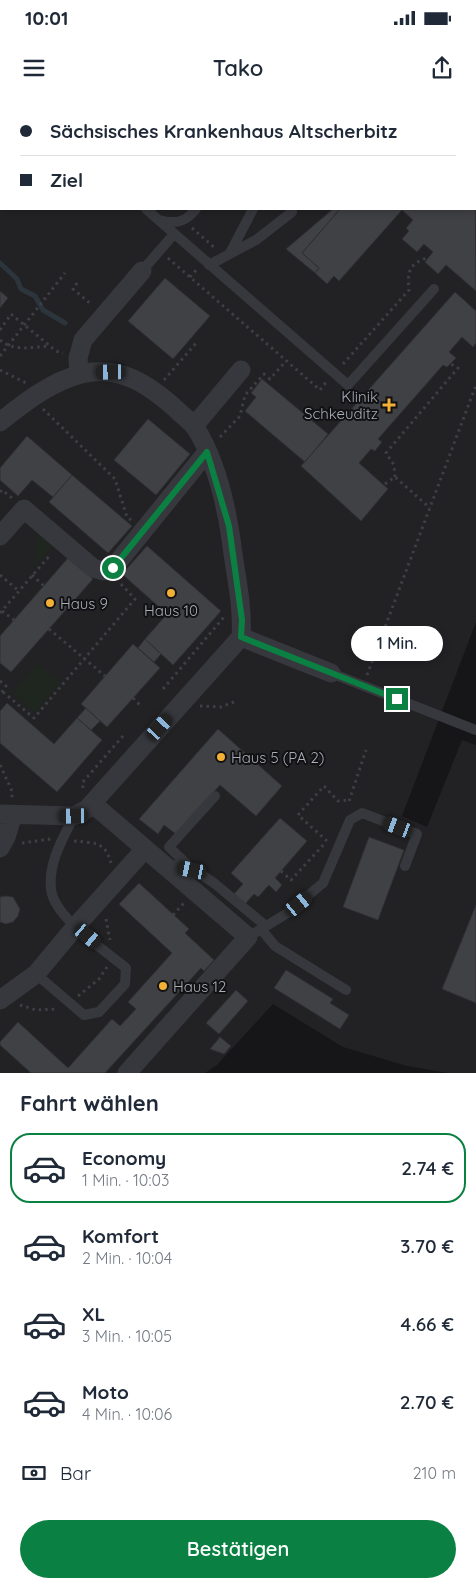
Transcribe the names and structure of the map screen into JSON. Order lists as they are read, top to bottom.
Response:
{
  "places": {
    "health": ["Klinik Schkeuditz"],
    "other": [
      "Haus 10",
      "Haus 9",
      "Haus 5 (PA 2)",
      "Haus 12"
    ]
  },
  "page": {
    "status": "10:01",
    "header": "Tako",
    "banner": ["Sächsisches Krankenhaus Altscherbitz", "Ziel"],
    "bubble": "1 Min.",
    "heading": "Fahrt wählen",
    "list": [
      {
        "name": "Economy",
        "note": "1 Min. · 10:03",
        "value": "2.74 €"
      },
      {
        "name": "Komfort",
        "note": "2 Min. · 10:04",
        "value": "3.70 €"
      },
      {
        "name": "XL",
        "note": "3 Min. · 10:05",
        "value": "4.66 €"
      },
      {
        "name": "Moto",
        "note": "4 Min. · 10:06",
        "value": "2.70 €"
      }
    ],
    "pay": ["Bar", "210 m"],
    "buttons": "Bestätigen"
  }
}
